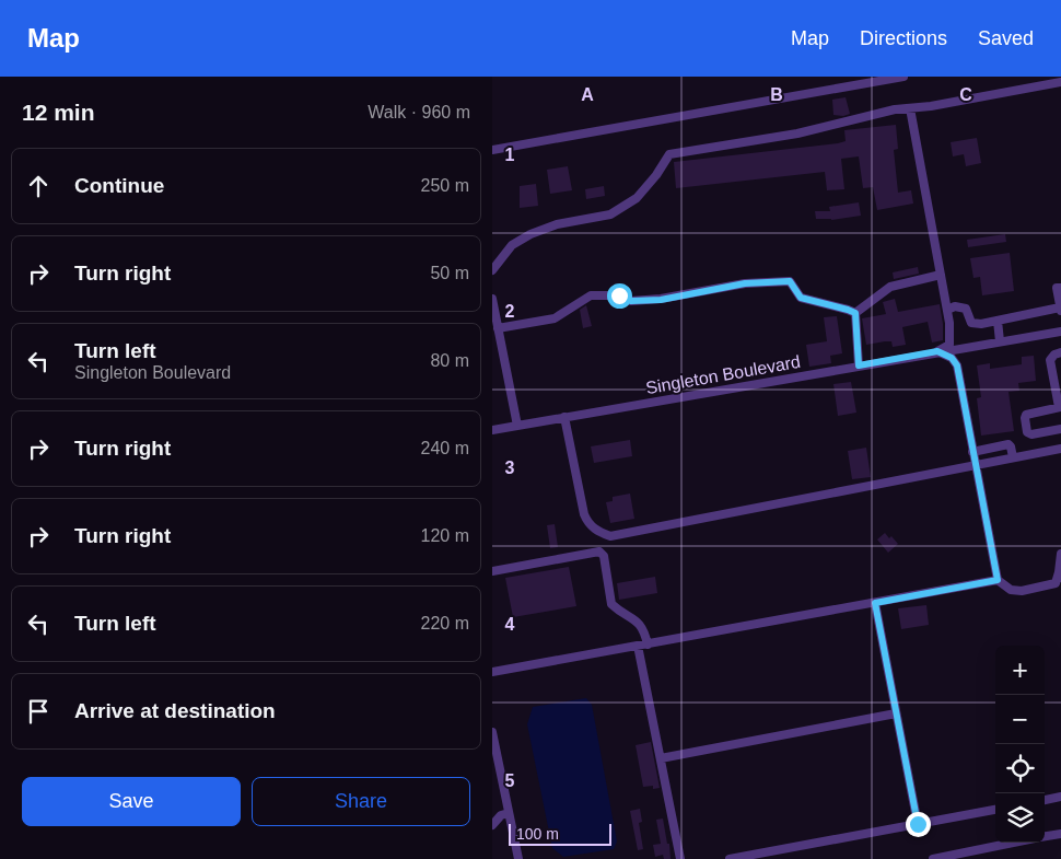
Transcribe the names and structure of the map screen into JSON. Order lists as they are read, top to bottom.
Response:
{
  "streets": {
    "lane": ["Singleton Boulevard"]
  },
  "scale_bar": "100 m",
  "page": {
    "header": "Map",
    "nav": ["Map", "Directions", "Saved"],
    "heading": ["12 min", "Walk · 960 m"],
    "list": [
      ["Continue", "250 m"],
      ["Turn right", "50 m"],
      ["Turn left", "Singleton Boulevard", "80 m"],
      ["Turn right", "240 m"],
      ["Turn right", "120 m"],
      ["Turn left", "220 m"],
      "Arrive at destination"
    ],
    "map_buttons": ["+", "−"],
    "buttons": ["Save", "Share"],
    "scale": "100 m"
  },
  "grid": {
    "columns": ["A", "B", "C"],
    "rows": [
      "1",
      "2",
      "3",
      "4",
      "5"
    ]
  }
}
